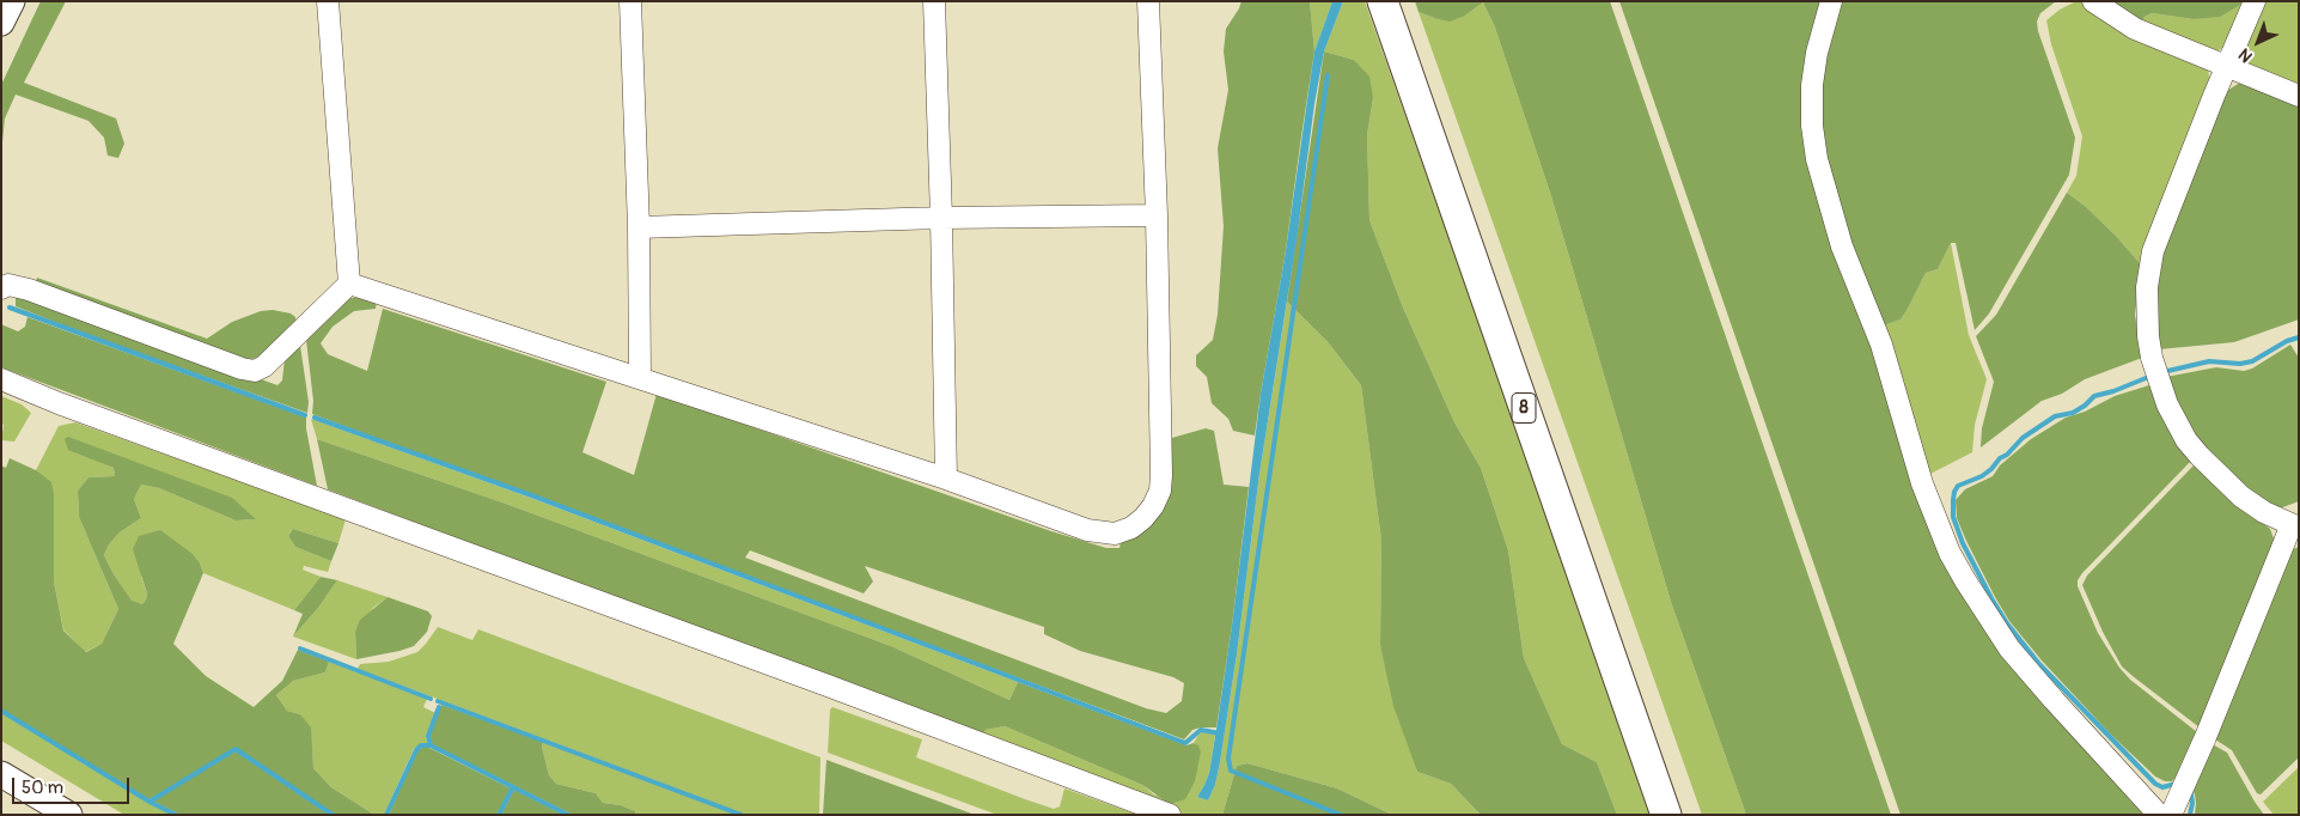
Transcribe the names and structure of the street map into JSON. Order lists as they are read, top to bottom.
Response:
{
  "streets": {
    "highway": ["8"]
  },
  "scale_bar": "50 m",
  "north": "bottom left"
}
